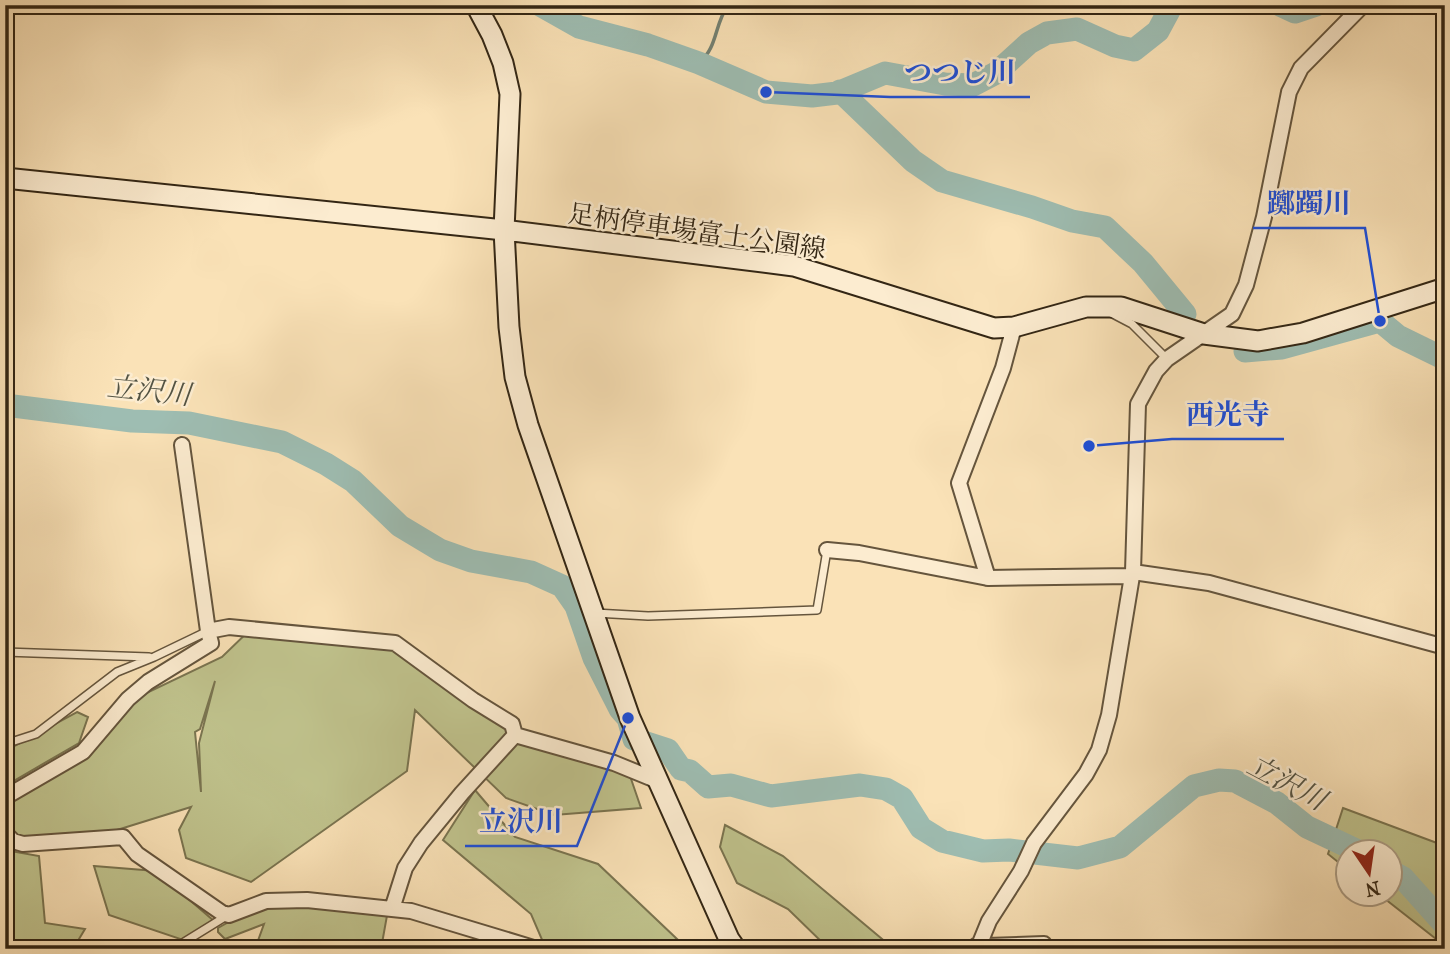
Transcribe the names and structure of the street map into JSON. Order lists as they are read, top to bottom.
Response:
{
  "streets": {
    "main road": ["足柄停車場富士公園線"]
  },
  "water": ["立沢川"],
  "places": [
    "つつじ川",
    "躑躅川",
    "西光寺",
    "立沢川"
  ],
  "north": "bottom"
}
